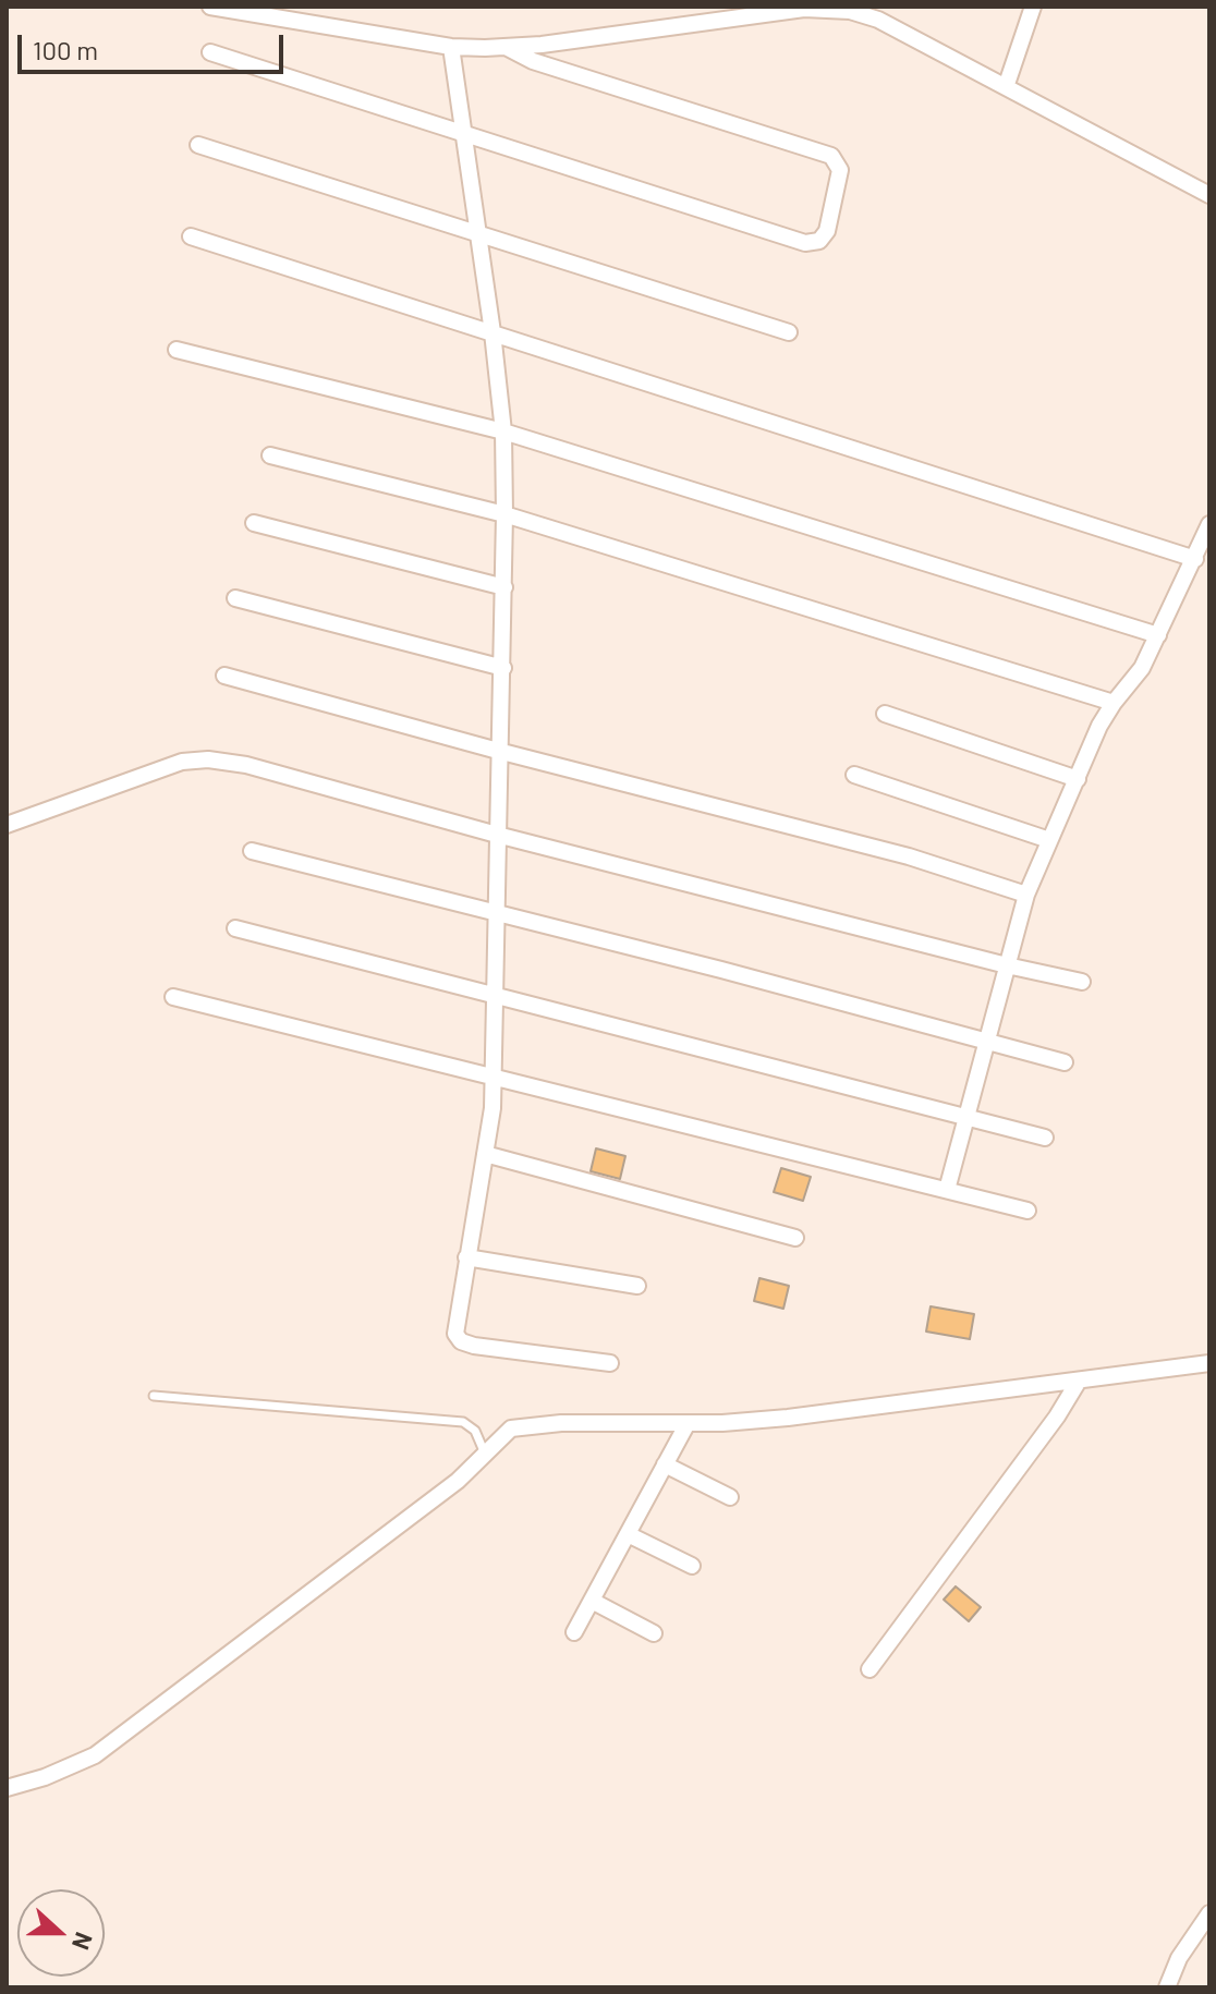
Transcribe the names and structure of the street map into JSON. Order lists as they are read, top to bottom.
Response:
{
  "scale_bar": "100 m",
  "north": "right"
}
